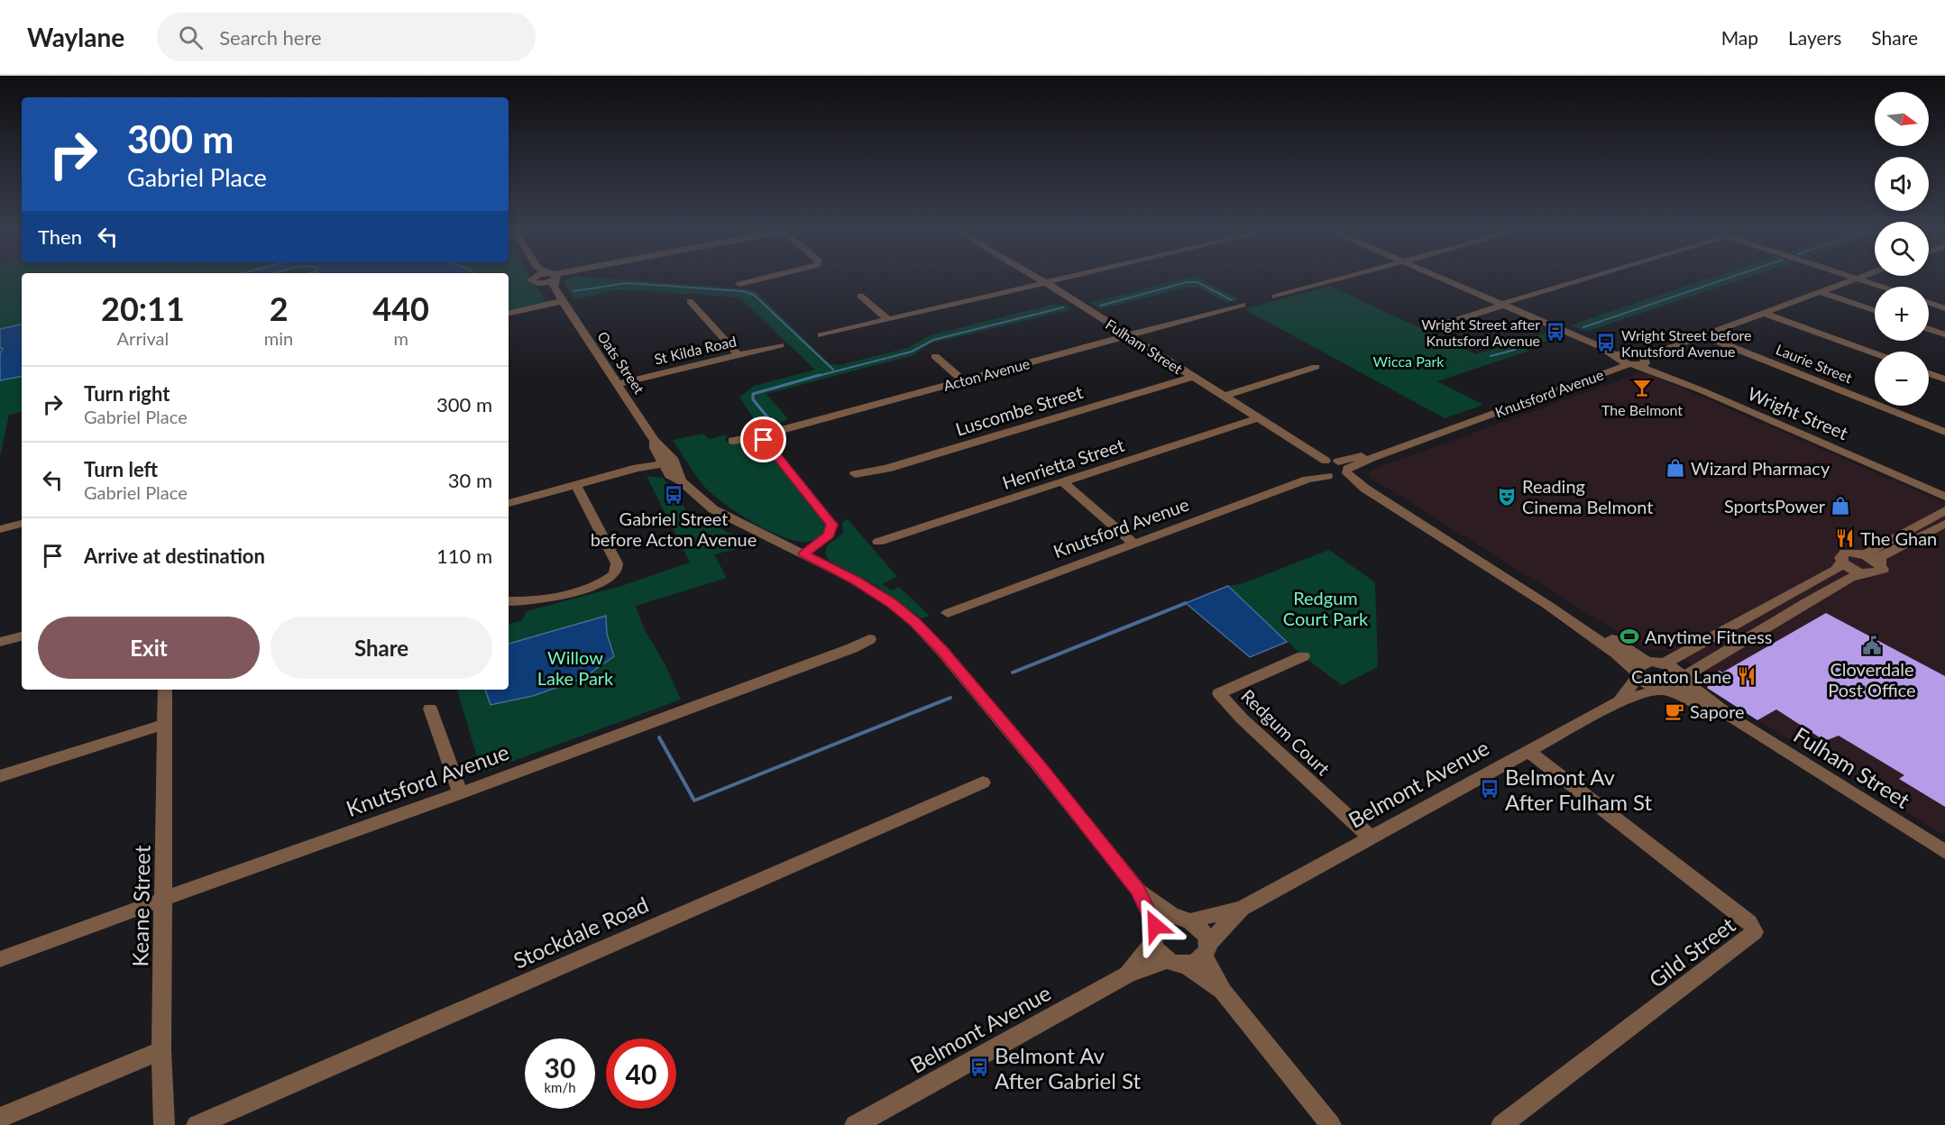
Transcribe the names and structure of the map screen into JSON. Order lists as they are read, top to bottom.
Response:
{
  "streets": {
    "street": [
      "Fulham Street",
      "St Kilda Road",
      "Oats Street",
      "Laurie Street",
      "Acton Avenue",
      "Knutsford Avenue",
      "Luscombe Street",
      "Wright Street",
      "Henrietta Street",
      "Redgum Court",
      "Belmont Avenue",
      "Keane Street",
      "Stockdale Road",
      "Gild Street"
    ]
  },
  "crossings": [
    ["Fulham Street", "Acton Avenue"],
    ["Fulham Street", "Knutsford Avenue"],
    ["Fulham Street", "Luscombe Street"],
    ["Fulham Street", "Henrietta Street"],
    ["Fulham Street", "Belmont Avenue"],
    ["St Kilda Road", "Oats Street"],
    ["Knutsford Avenue", "Wright Street"],
    ["Knutsford Avenue", "Keane Street"],
    ["Redgum Court", "Belmont Avenue"],
    ["Belmont Avenue", "Gild Street"]
  ],
  "parks": ["Wicca Park", "Redgum Court Park", "Willow Lake Park"],
  "places": {
    "bus stop": [
      "Wright Street after Knutsford Avenue",
      "Wright Street before Knutsford Avenue",
      "Gabriel Street before Acton Avenue",
      "Belmont Av After Fulham St",
      "Belmont Av After Gabriel St"
    ],
    "bar": ["The Belmont"],
    "shop": ["Wizard Pharmacy", "SportsPower"],
    "theatre": ["Reading Cinema Belmont"],
    "restaurant": ["The Ghan", "Canton Lane"],
    "sports": ["Anytime Fitness"],
    "public building": ["Cloverdale Post Office"],
    "cafe": ["Sapore"]
  },
  "north": "right",
  "page": {
    "header": "Waylane",
    "search": "Search here",
    "nav": ["Map", "Layers", "Share"],
    "map_buttons": ["+", "−"],
    "turn": ["300 m", "Gabriel Place"],
    "then": "Then",
    "eta": [
      "20:11",
      "Arrival",
      "2",
      "min",
      "440",
      "m"
    ],
    "list": [
      {
        "name": "Turn right",
        "note": "Gabriel Place",
        "value": "300 m"
      },
      {
        "name": "Turn left",
        "note": "Gabriel Place",
        "value": "30 m"
      },
      {
        "name": "Arrive at destination",
        "value": "110 m"
      }
    ],
    "buttons": ["Exit", "Share"],
    "speed": "30 km/h",
    "limit": "40"
  }
}
